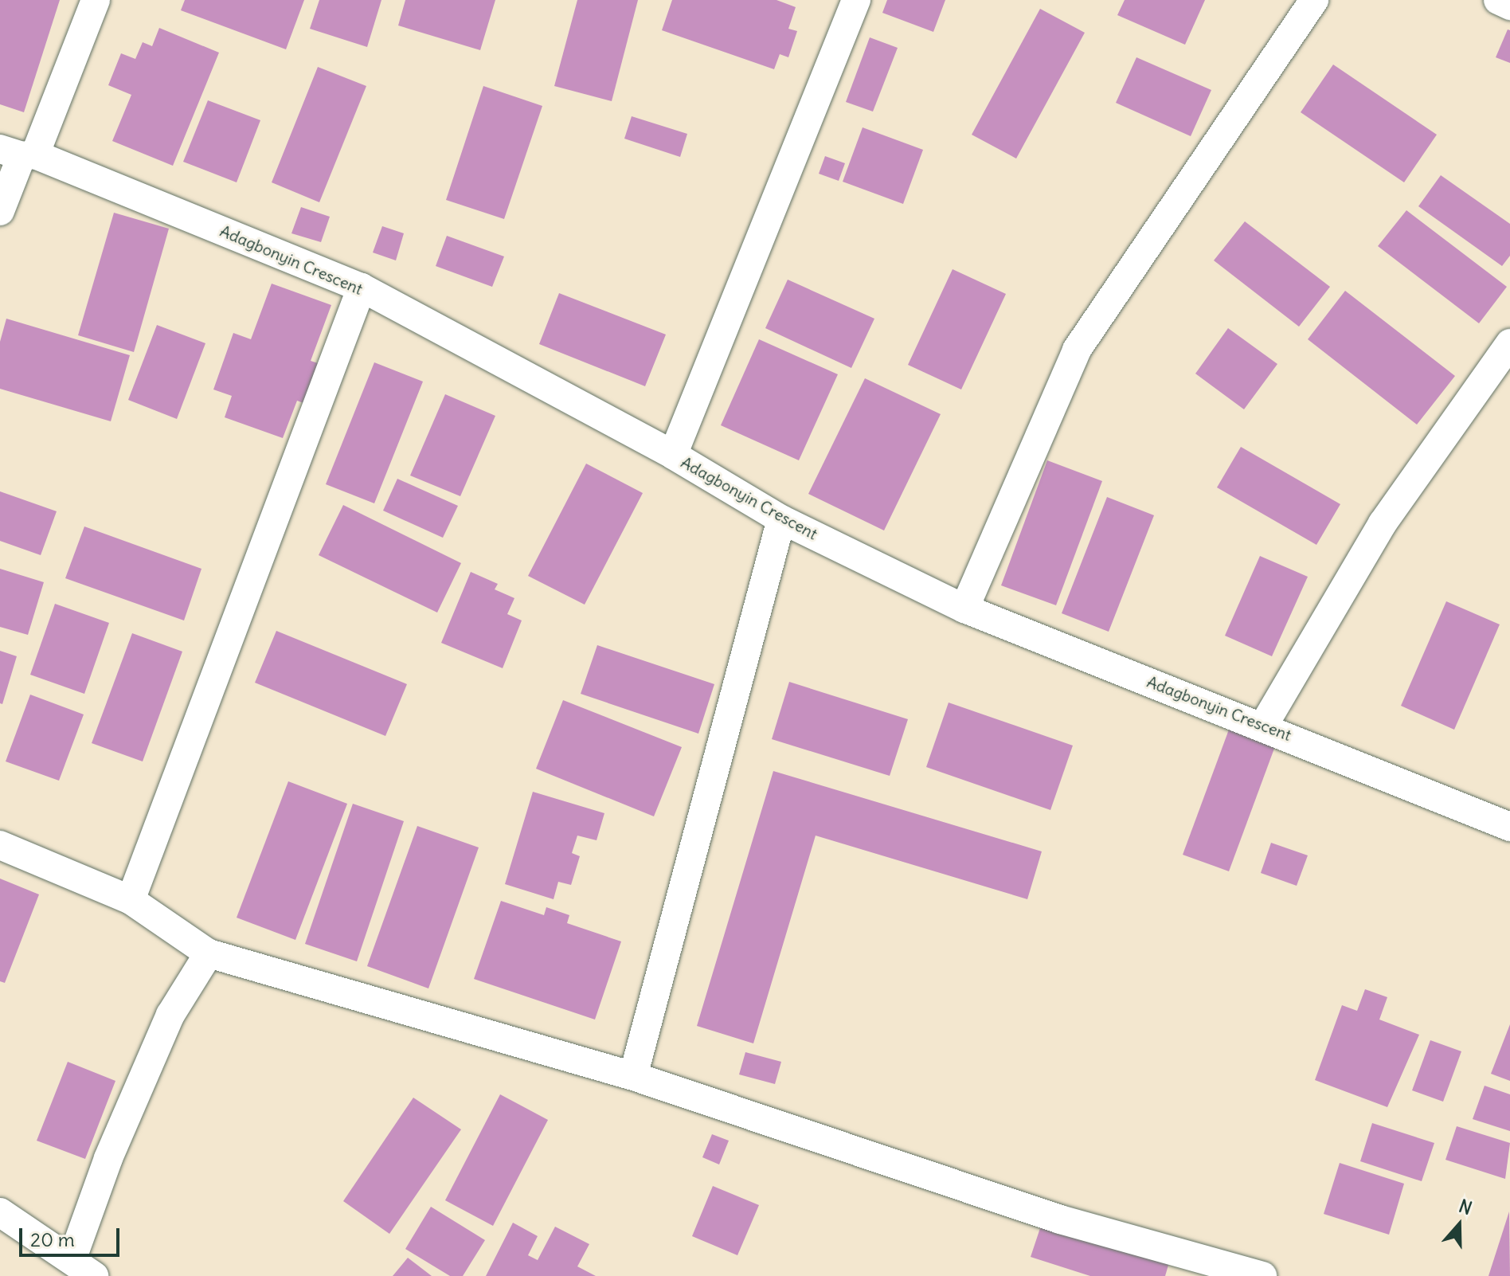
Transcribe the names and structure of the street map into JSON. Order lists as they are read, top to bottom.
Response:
{
  "streets": {
    "street": ["Adagbonyin Crescent"]
  },
  "scale_bar": "20 m",
  "north": "top"
}
